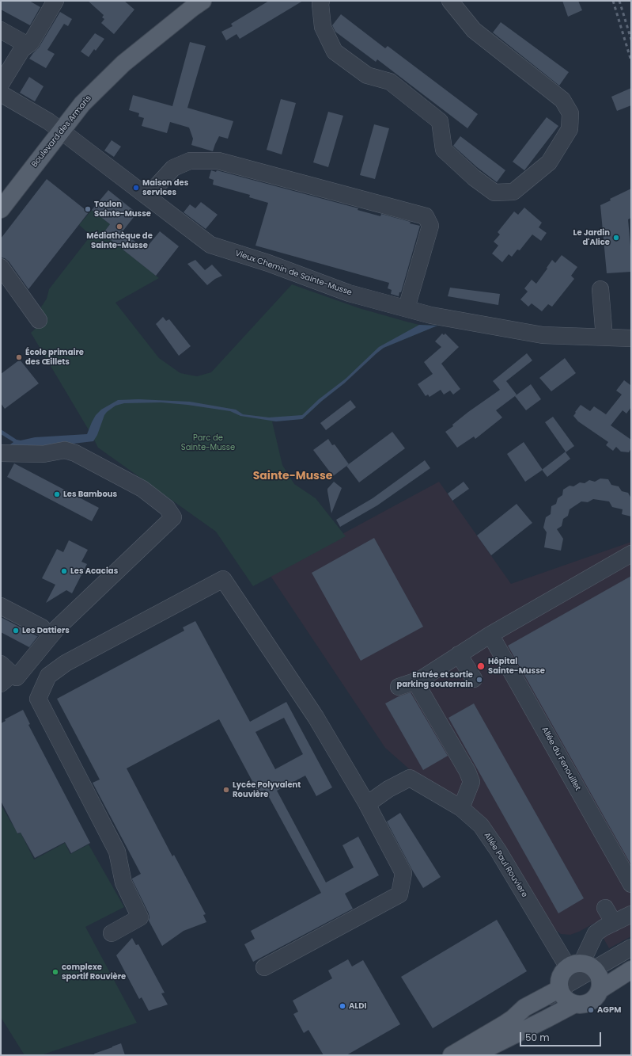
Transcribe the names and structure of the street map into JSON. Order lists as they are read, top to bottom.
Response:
{
  "streets": {
    "main road": ["Boulevard des Armaris"],
    "street": ["Vieux Chemin de Sainte-Musse", "Allée du Fenouillet", "Allée Paul Rouviere"]
  },
  "crossings": [
    ["Boulevard des Armaris", "Vieux Chemin de Sainte-Musse"]
  ],
  "districts": ["Sainte-Musse"],
  "parks": ["Parc de Sainte-Musse"],
  "places": [
    "Maison des services",
    "Toulon Sainte-Musse",
    "Médiathèque de Sainte-Musse",
    "Le Jardin d'Alice",
    "École primaire des Œillets",
    "Les Bambous",
    "Les Acacias",
    "Les Dattiers",
    "Hôpital Sainte-Musse",
    "Entrée et sortie parking souterrain",
    "Lycée Polyvalent Rouvière",
    "complexe sportif Rouvière",
    "ALDI",
    "AGPM"
  ],
  "scale_bar": "50 m"
}
